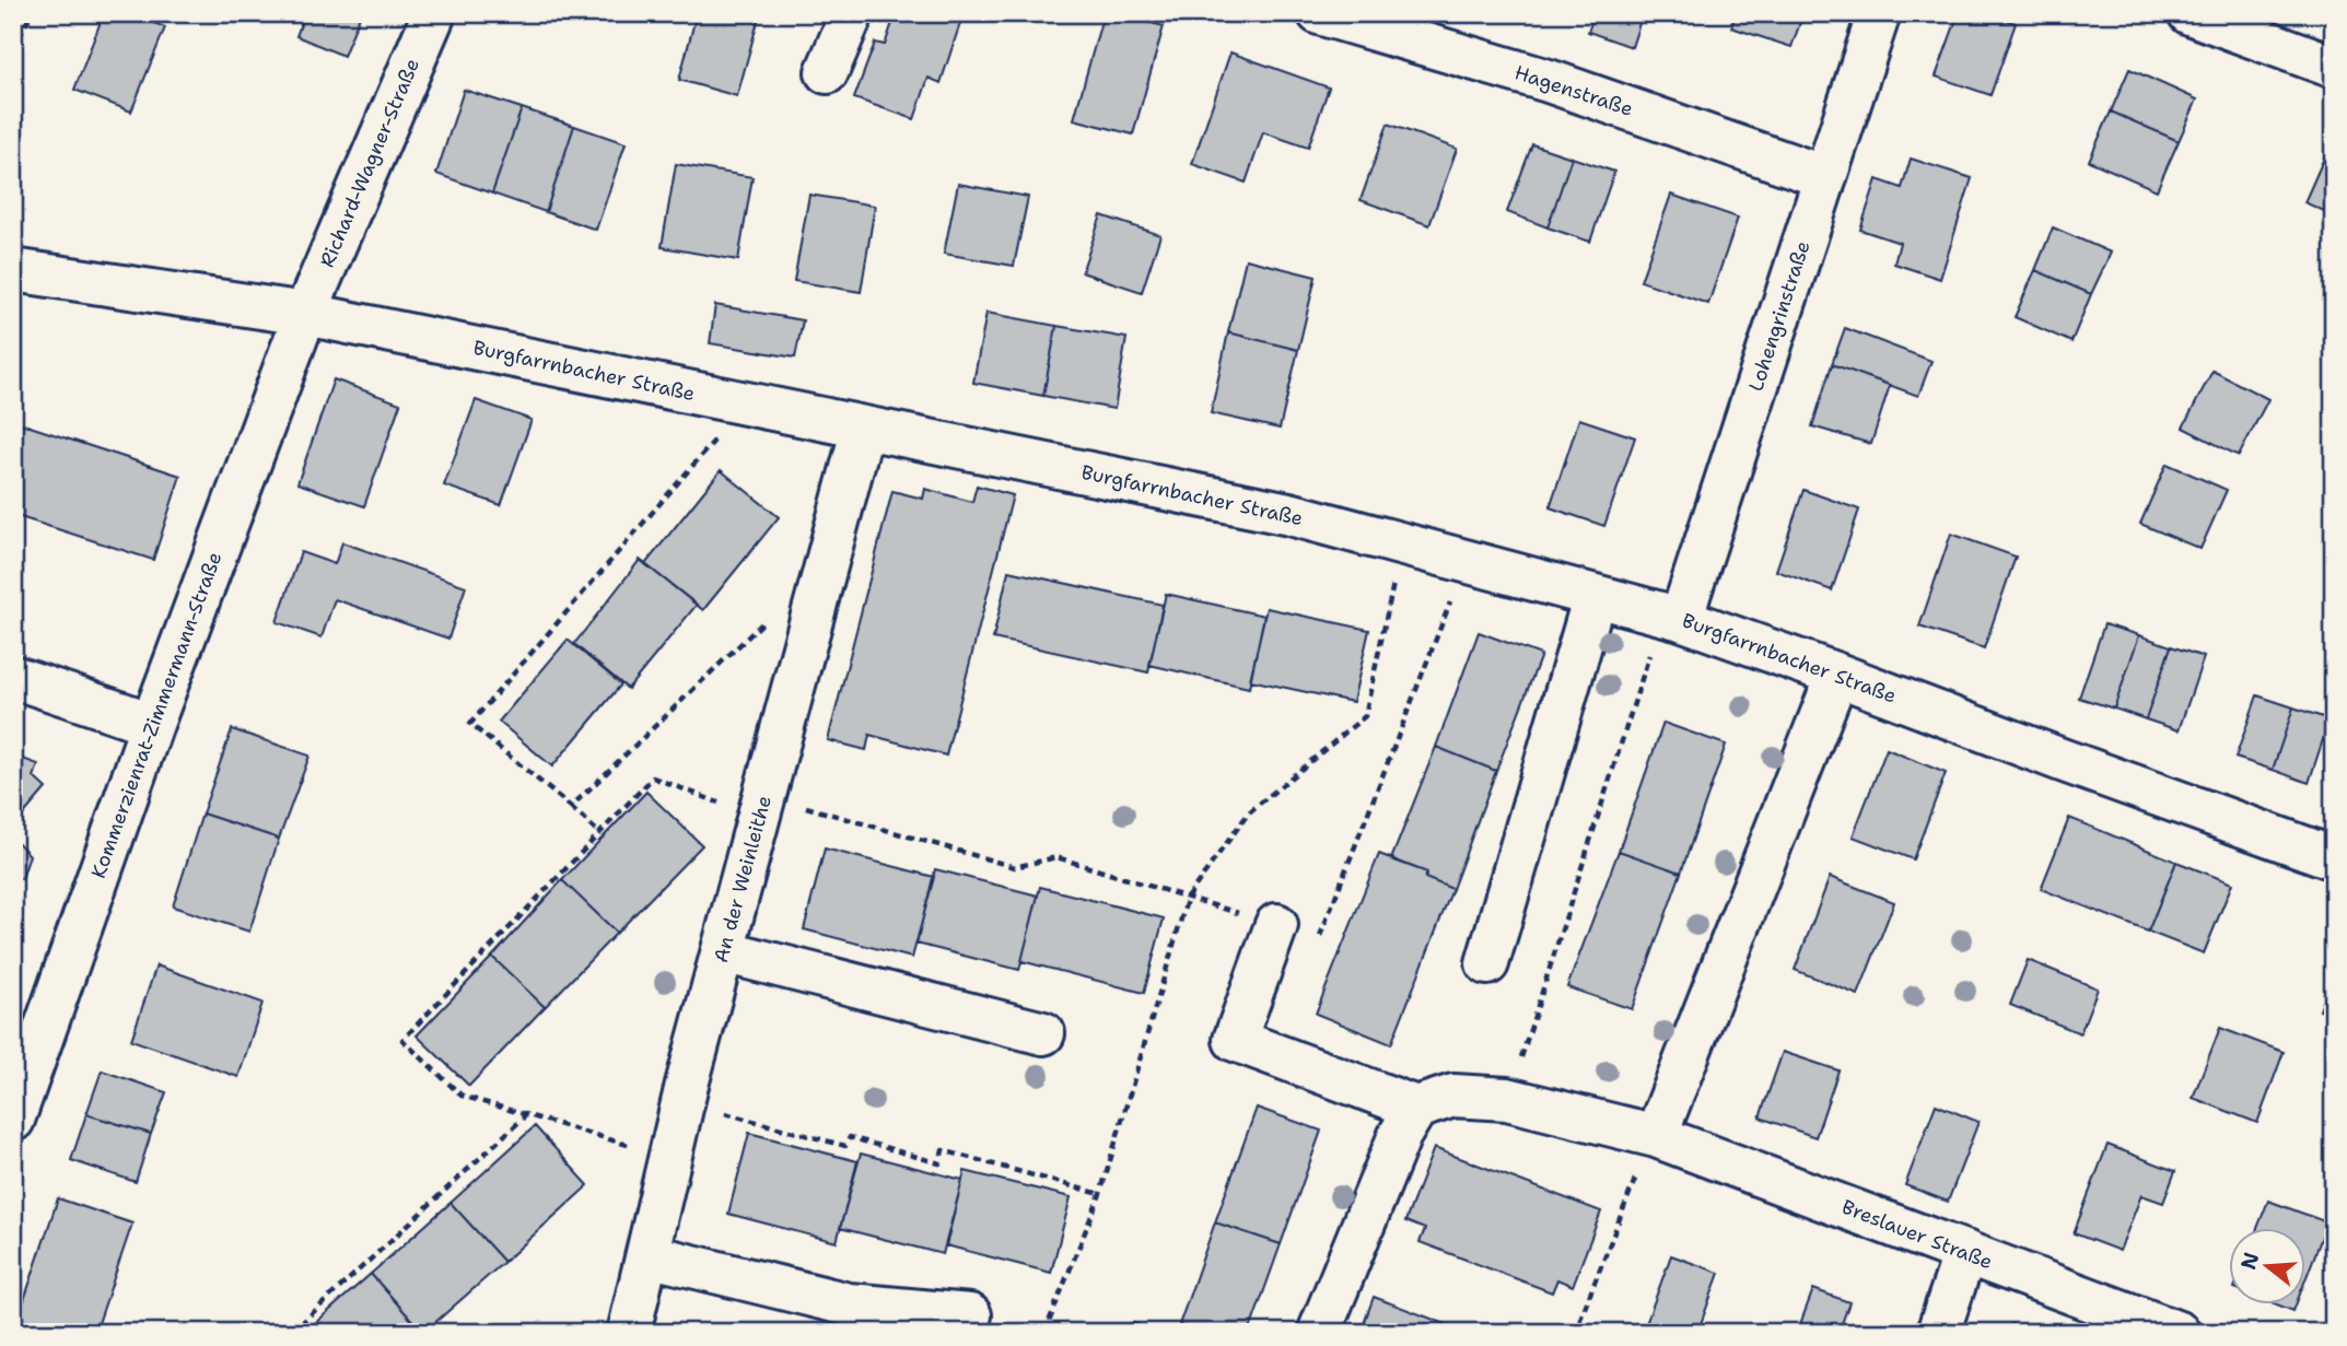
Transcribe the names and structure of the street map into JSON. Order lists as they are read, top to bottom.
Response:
{
  "streets": {
    "street": [
      "Hagenstraße",
      "Richard-Wagner-Straße",
      "Lohengrinstraße",
      "Burgfarrnbacher Straße",
      "Kommerzienrat-Zimmermann-Straße",
      "An der Weinleithe",
      "Breslauer Straße"
    ]
  },
  "crossings": [
    ["Hagenstraße", "Lohengrinstraße"],
    ["Richard-Wagner-Straße", "Burgfarrnbacher Straße"],
    ["Richard-Wagner-Straße", "Kommerzienrat-Zimmermann-Straße"],
    ["Lohengrinstraße", "Burgfarrnbacher Straße"],
    ["Burgfarrnbacher Straße", "Kommerzienrat-Zimmermann-Straße"],
    ["Burgfarrnbacher Straße", "An der Weinleithe"]
  ],
  "north": "left"
}
